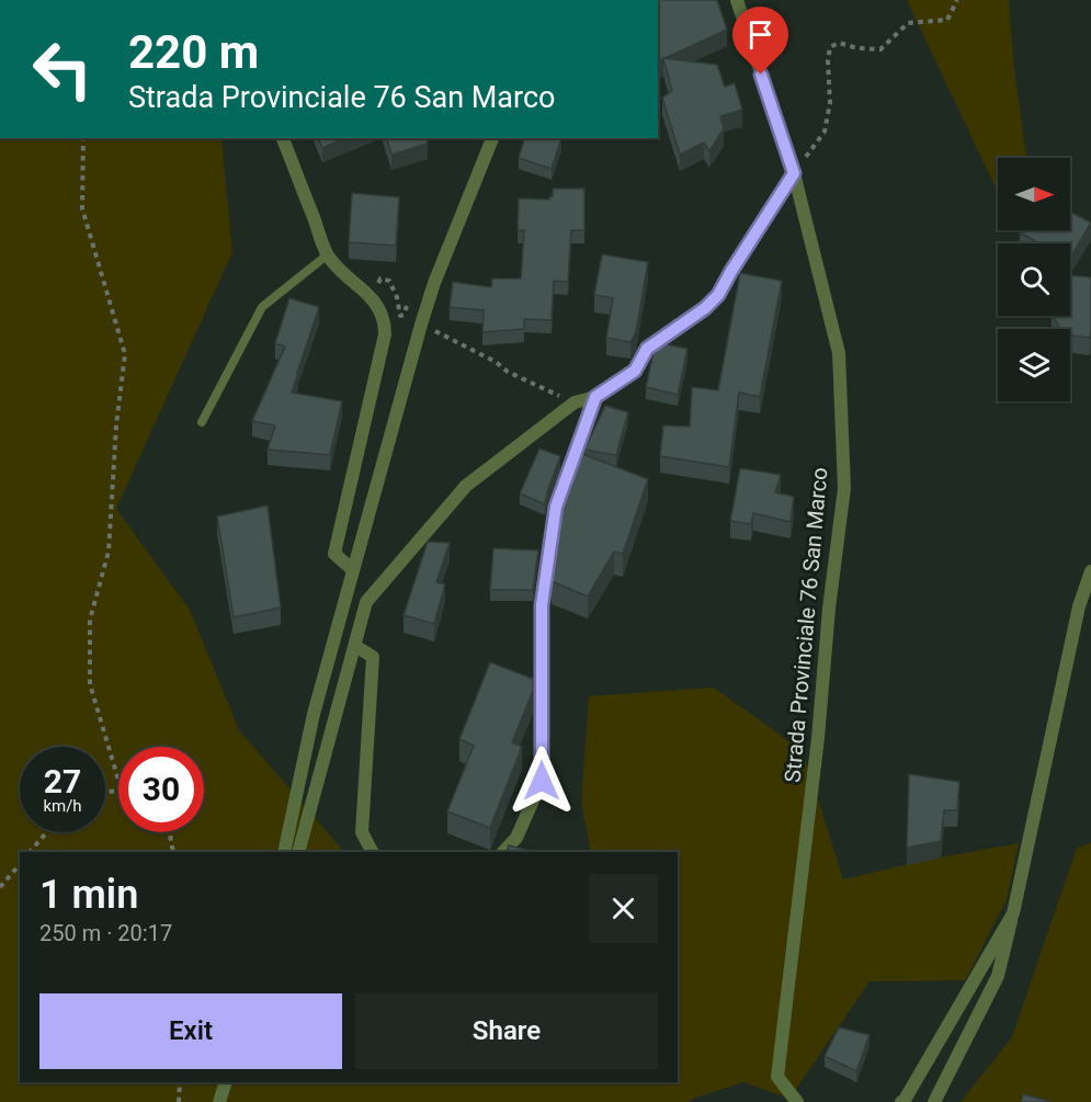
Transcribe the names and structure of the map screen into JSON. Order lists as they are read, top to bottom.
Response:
{
  "streets": {
    "street": ["Strada Provinciale 76 San Marco"]
  },
  "north": "right",
  "page": {
    "turn": ["220 m", "Strada Provinciale 76 San Marco"],
    "speed": "27 km/h",
    "limit": "30",
    "heading": ["1 min", "250 m · 20:17"],
    "buttons": ["Exit", "Share"]
  }
}
